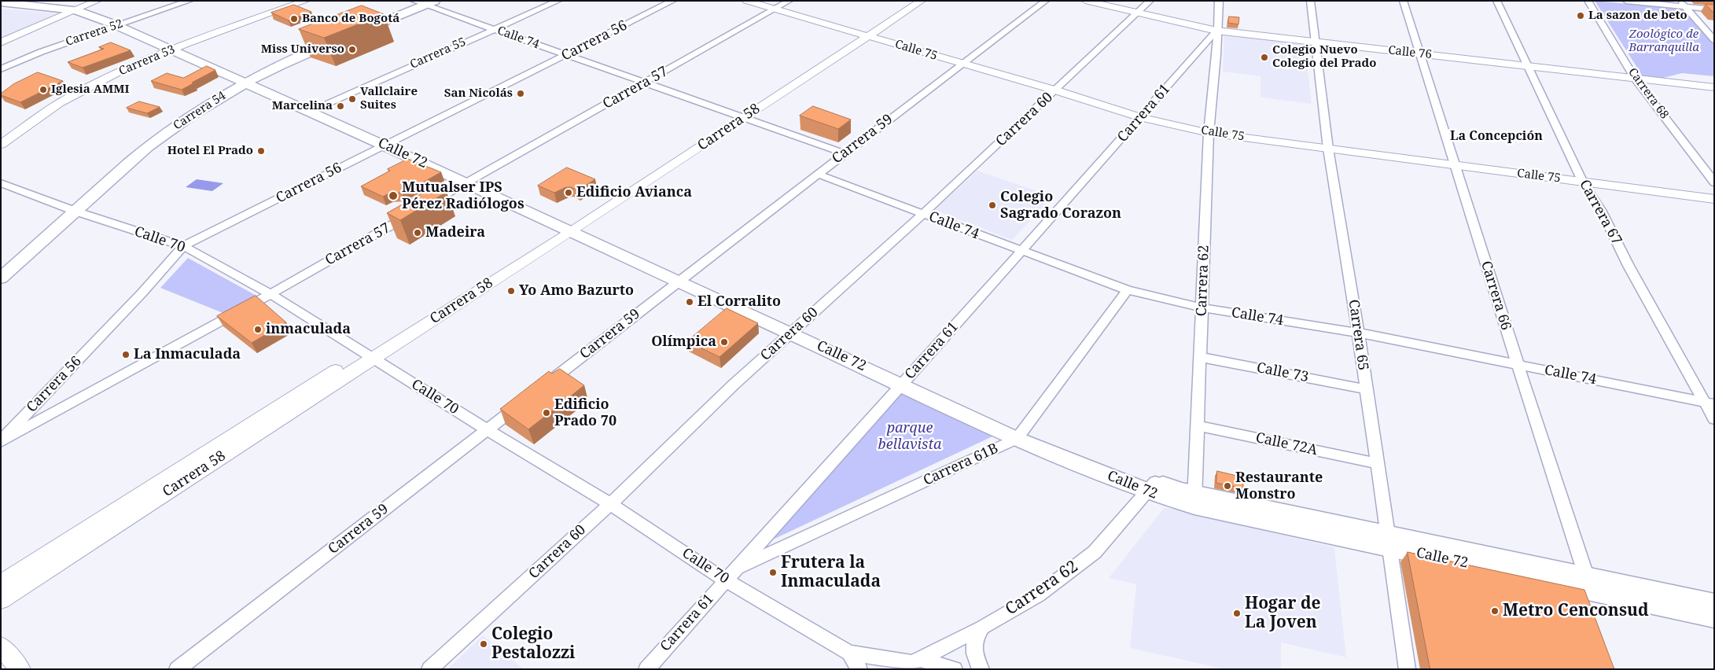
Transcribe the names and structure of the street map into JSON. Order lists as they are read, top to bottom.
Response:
{
  "streets": {
    "main road": ["Carrera 54", "Calle 72"],
    "street": [
      "Carrera 52",
      "Calle 74",
      "Carrera 56",
      "Calle 75",
      "Calle 76",
      "Carrera 55",
      "Carrera 53",
      "Carrera 57",
      "Carrera 68",
      "Carrera 61",
      "Carrera 60",
      "Carrera 58",
      "Carrera 59",
      "Carrera 67",
      "Calle 70",
      "Carrera 62",
      "Carrera 66",
      "Carrera 65",
      "Calle 73",
      "Calle 72A",
      "Carrera 61B"
    ]
  },
  "crossings": [
    ["Carrera 52", "Calle 72"],
    ["Calle 74", "Carrera 56"],
    ["Calle 74", "Carrera 55"],
    ["Calle 74", "Carrera 57"],
    ["Calle 74", "Carrera 61"],
    ["Calle 74", "Carrera 60"],
    ["Calle 74", "Carrera 58"],
    ["Calle 74", "Carrera 59"],
    ["Calle 74", "Carrera 67"],
    ["Calle 74", "Carrera 62"],
    ["Calle 74", "Carrera 66"],
    ["Calle 74", "Carrera 65"],
    ["Calle 74", "Carrera 61B"],
    ["Carrera 56", "Carrera 57"],
    ["Carrera 56", "Calle 72"],
    ["Carrera 56", "Calle 70"],
    ["Calle 75", "Carrera 57"],
    ["Calle 75", "Carrera 61"],
    ["Calle 75", "Carrera 60"],
    ["Calle 75", "Carrera 58"],
    ["Calle 75", "Carrera 59"],
    ["Calle 75", "Carrera 67"],
    ["Calle 75", "Carrera 62"],
    ["Calle 75", "Carrera 66"],
    ["Calle 75", "Carrera 65"],
    ["Calle 76", "Carrera 68"],
    ["Calle 76", "Carrera 61"],
    ["Calle 76", "Carrera 60"],
    ["Calle 76", "Carrera 67"],
    ["Calle 76", "Carrera 62"],
    ["Calle 76", "Carrera 66"],
    ["Calle 76", "Carrera 65"],
    ["Carrera 55", "Calle 72"],
    ["Carrera 53", "Calle 72"],
    ["Carrera 57", "Calle 72"],
    ["Carrera 57", "Calle 70"],
    ["Carrera 54", "Calle 72"],
    ["Carrera 54", "Calle 70"],
    ["Carrera 61", "Calle 72"],
    ["Carrera 61", "Calle 70"],
    ["Carrera 61", "Carrera 62"],
    ["Carrera 61", "Carrera 61B"],
    ["Carrera 60", "Calle 72"],
    ["Carrera 60", "Calle 70"],
    ["Carrera 58", "Calle 72"],
    ["Carrera 58", "Calle 70"],
    ["Carrera 59", "Calle 72"],
    ["Carrera 59", "Calle 70"],
    ["Calle 72", "Carrera 62"],
    ["Calle 72", "Carrera 66"],
    ["Calle 72", "Carrera 65"],
    ["Calle 72", "Carrera 61B"],
    ["Calle 70", "Carrera 62"],
    ["Carrera 62", "Calle 73"],
    ["Carrera 62", "Calle 72A"],
    ["Carrera 65", "Calle 73"],
    ["Carrera 65", "Calle 72A"]
  ],
  "districts": ["La Concepción"],
  "parks": ["Zoológico de Barranquilla", "parque bellavista"],
  "places": [
    "La sazon de beto",
    "Banco de Bogotá",
    "Miss Universo",
    "Colegio Nuevo Colegio del Prado",
    "Iglesia AMMI",
    "San Nicolás",
    "Vallclaire Suites",
    "Marcelina",
    "Hotel El Prado",
    "Edificio Avianca",
    "Mutualser IPS Pérez Radiólogos",
    "Colegio Sagrado Corazon",
    "Madeira",
    "Yo Amo Bazurto",
    "El Corralito",
    "inmaculada",
    "Olímpica",
    "La Inmaculada",
    "Edificio Prado 70",
    "Restaurante Monstro",
    "Frutera la Inmaculada",
    "Metro Cenconsud",
    "Hogar de La Joven",
    "Colegio Pestalozzi"
  ]
}
